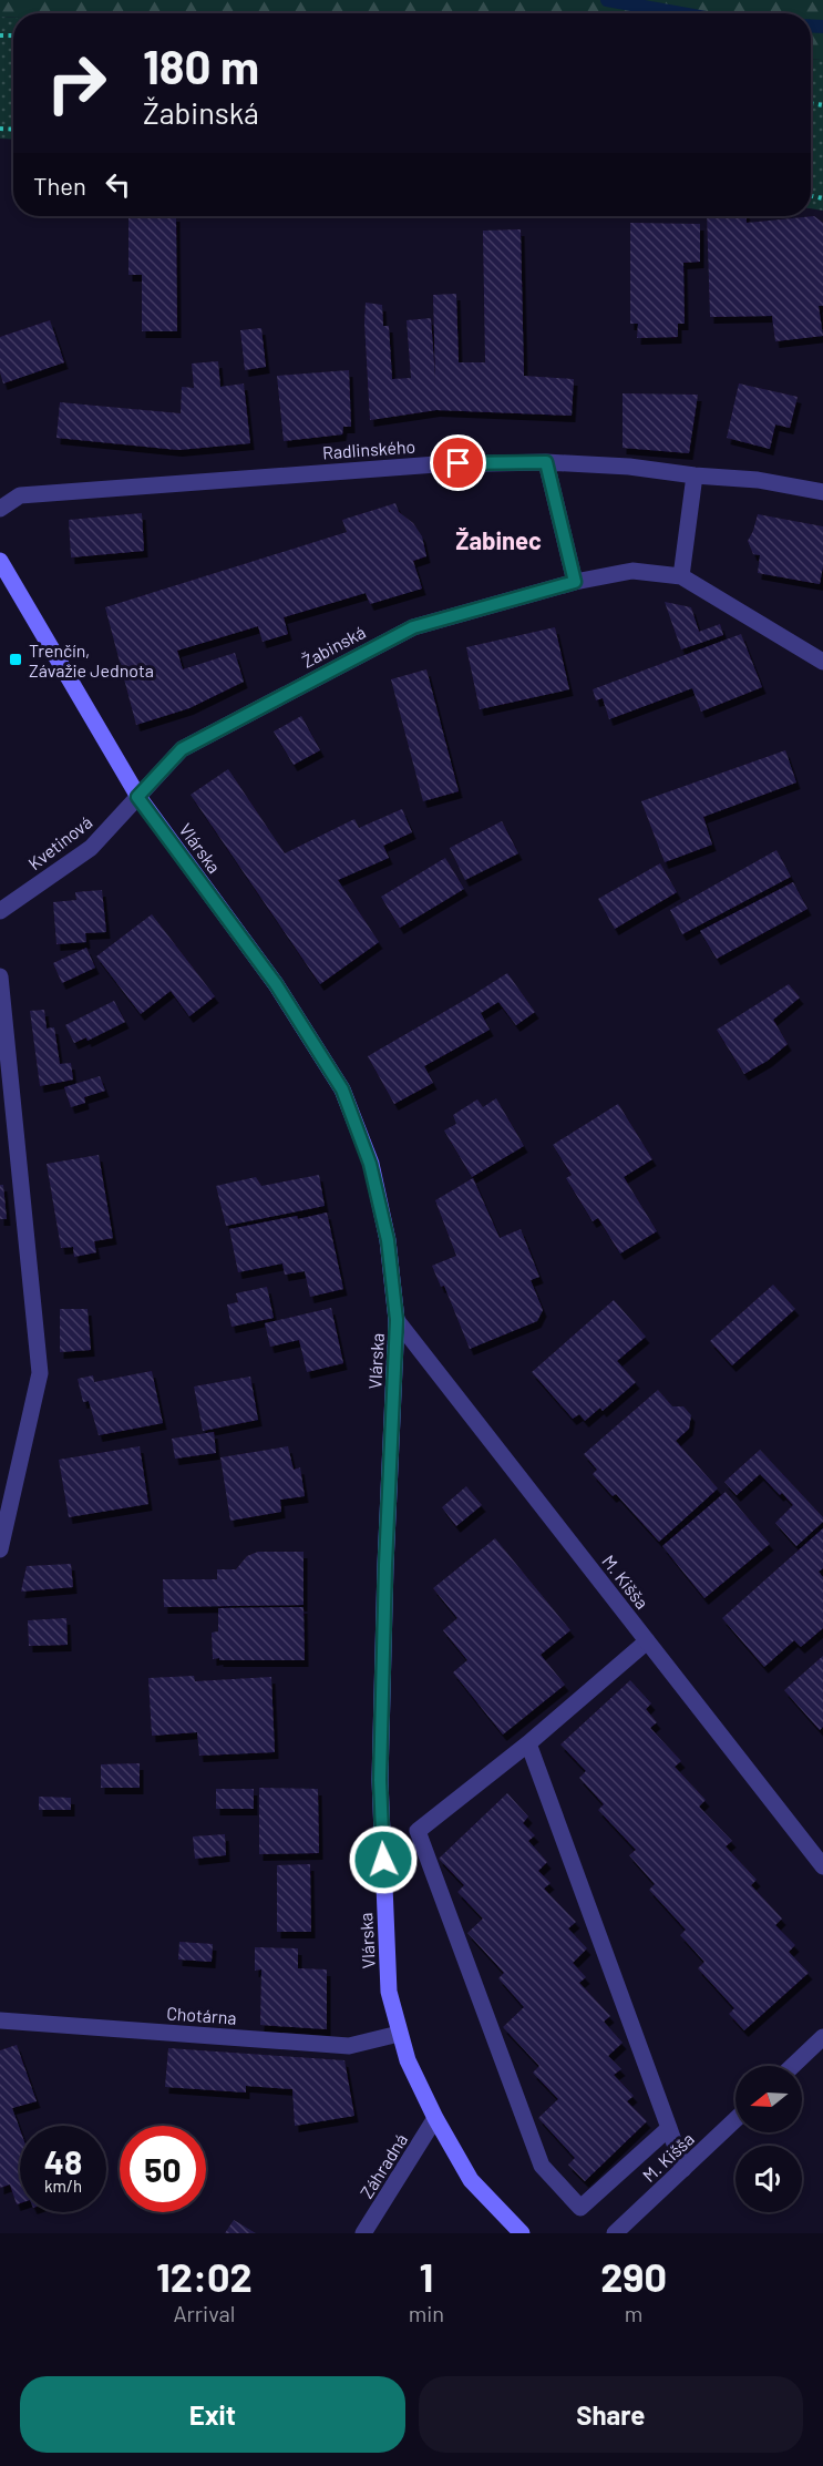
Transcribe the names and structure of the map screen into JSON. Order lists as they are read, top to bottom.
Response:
{
  "streets": {
    "main road": ["Vlárska"],
    "street": [
      "Radlinského",
      "Žabinská",
      "Kvetinová",
      "M. Kišša",
      "Chotárna",
      "Záhradná"
    ]
  },
  "crossings": [
    ["Žabinská", "Kvetinová"],
    ["Žabinská", "Vlárska"],
    ["Kvetinová", "Vlárska"],
    ["Vlárska", "M. Kišša"],
    ["Vlárska", "Chotárna"],
    ["Vlárska", "Záhradná"]
  ],
  "districts": ["Žabinec"],
  "places": {
    "transit": ["Trenčín, Závažie Jednota"]
  },
  "north": "left",
  "page": {
    "turn": ["180 m", "Žabinská"],
    "then": "Then",
    "speed": "48 km/h",
    "limit": "50",
    "eta": [
      "12:02",
      "Arrival",
      "1",
      "min",
      "290",
      "m"
    ],
    "buttons": ["Exit", "Share"]
  }
}
